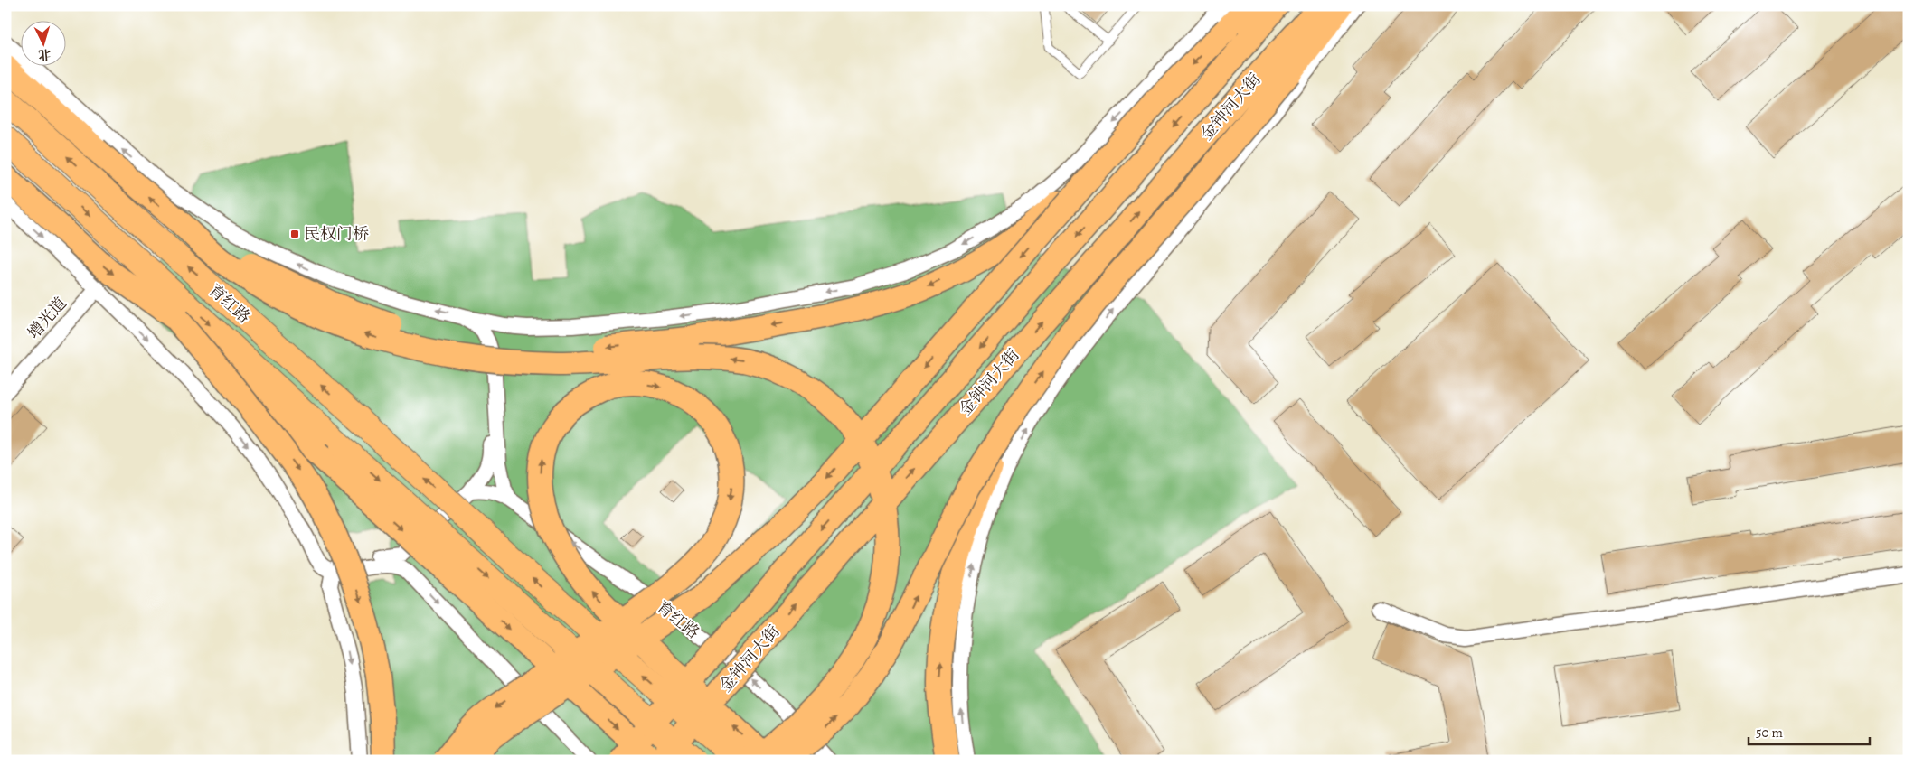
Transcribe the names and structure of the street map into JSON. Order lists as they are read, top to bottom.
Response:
{
  "streets": {
    "highway": ["育红路"],
    "main road": ["金钟河大街"],
    "street": ["增光道"]
  },
  "places": {
    "transit": ["民权门桥"]
  },
  "scale_bar": "50 m",
  "north": "bottom"
}
